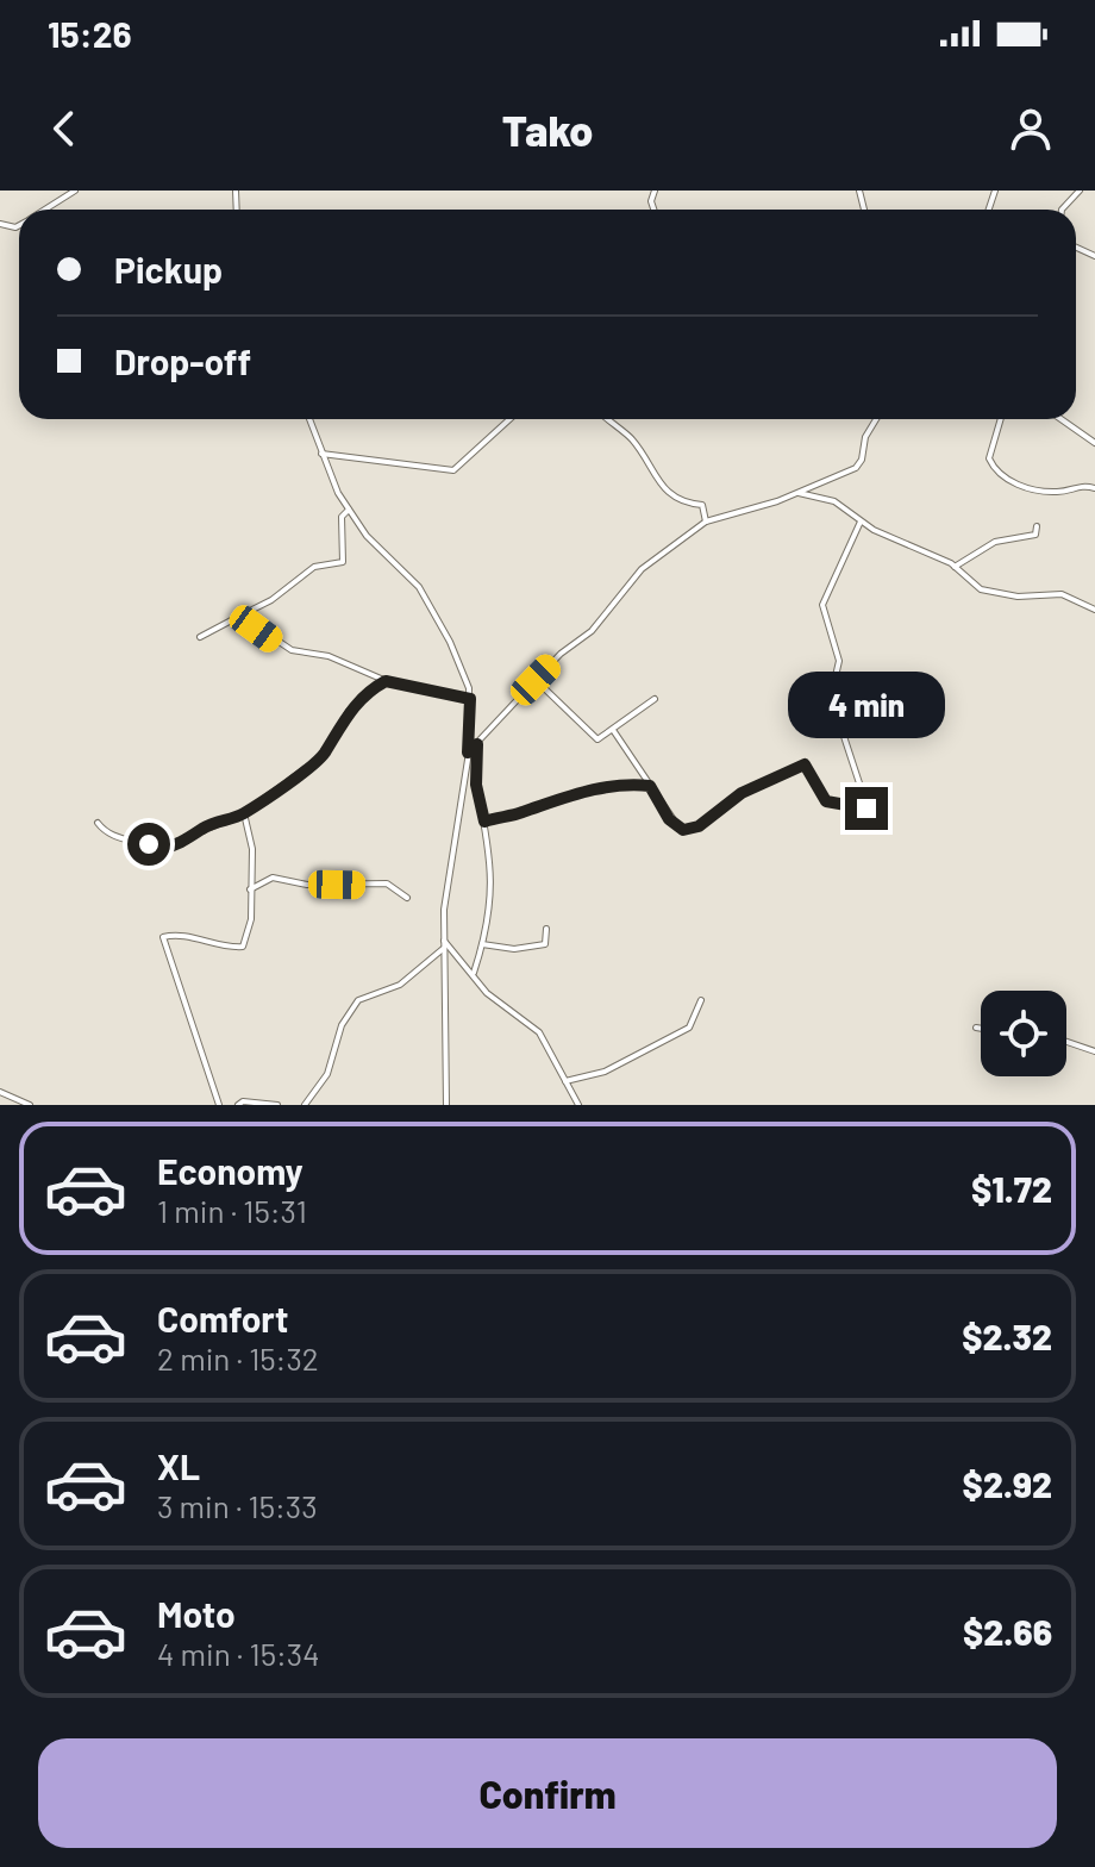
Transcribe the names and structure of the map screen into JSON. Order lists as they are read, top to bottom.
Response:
{
  "page": {
    "status": "15:26",
    "header": "Tako",
    "banner": ["Pickup", "Drop-off"],
    "bubble": "4 min",
    "list": [
      {
        "name": "Economy",
        "note": "1 min · 15:31",
        "value": "$1.72"
      },
      {
        "name": "Comfort",
        "note": "2 min · 15:32",
        "value": "$2.32"
      },
      {
        "name": "XL",
        "note": "3 min · 15:33",
        "value": "$2.92"
      },
      {
        "name": "Moto",
        "note": "4 min · 15:34",
        "value": "$2.66"
      }
    ],
    "buttons": "Confirm"
  }
}
